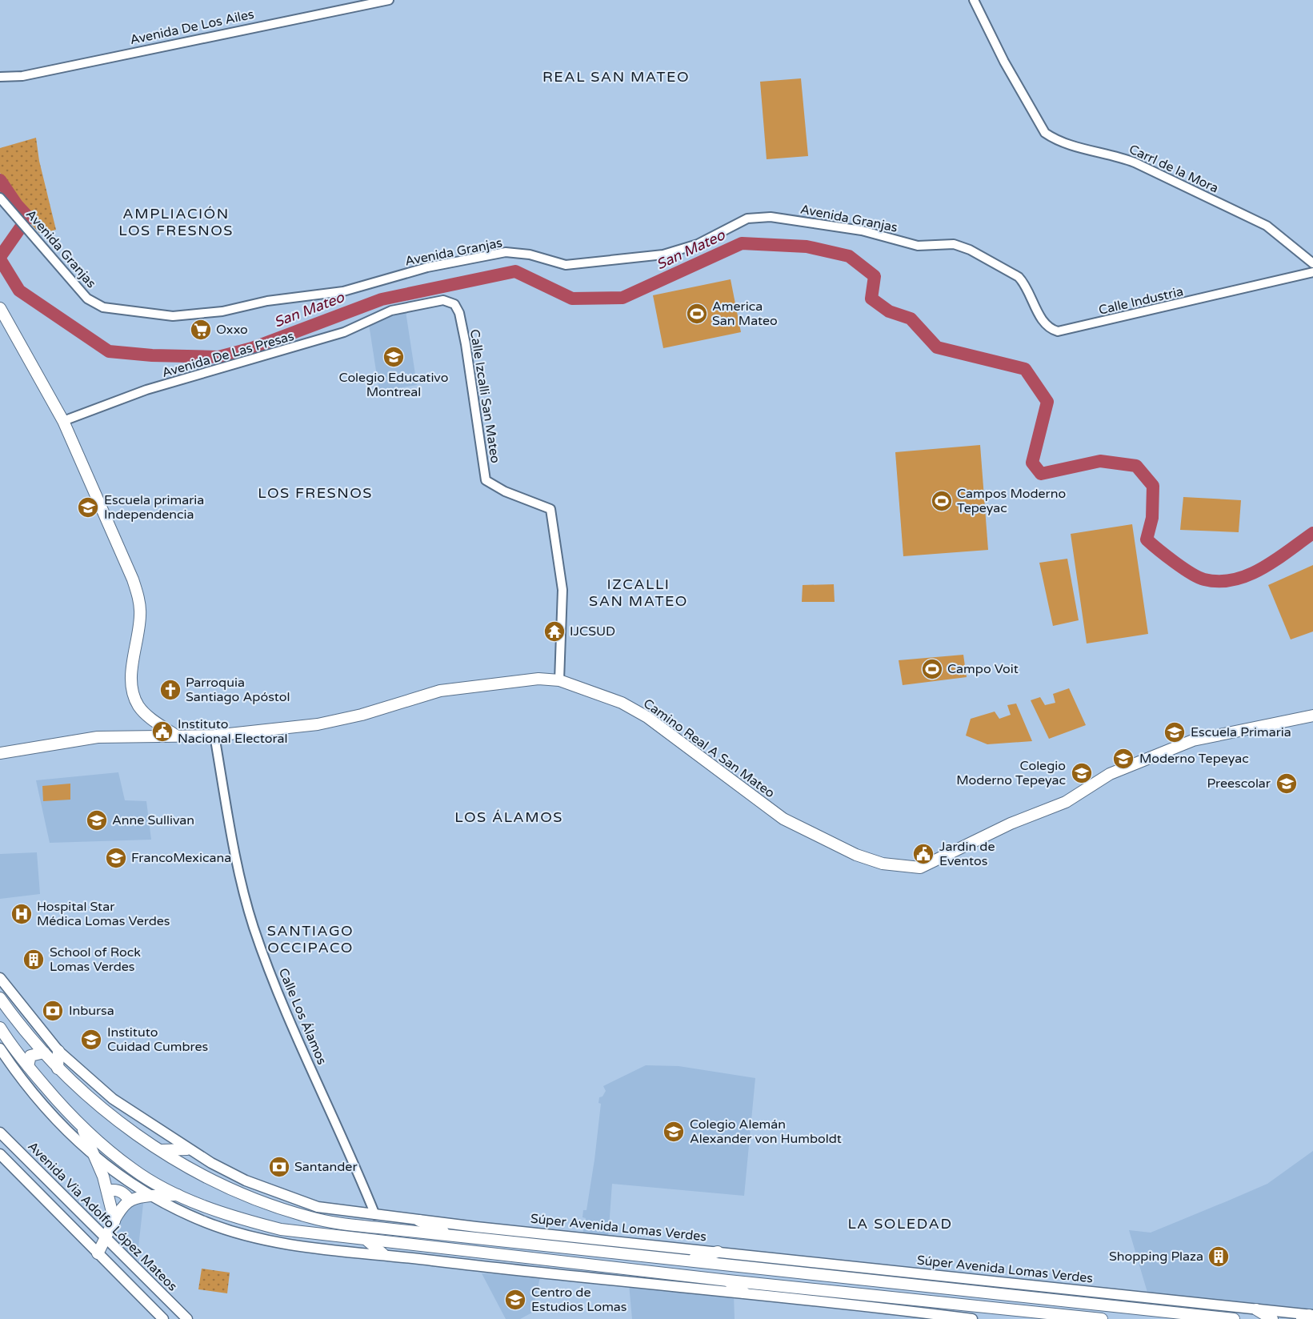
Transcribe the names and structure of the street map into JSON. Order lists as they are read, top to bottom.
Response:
{
  "streets": {
    "main road": ["Camino Real A San Mateo", "Avenida Via Adolfo López Mateos", "Súper Avenida Lomas Verdes"],
    "street": [
      "Avenida De Los Ailes",
      "Carrl de la Mora",
      "Avenida Granjas",
      "Calle Industria",
      "Avenida De Las Presas",
      "Calle Izcalli San Mateo",
      "Calle Los Álamos"
    ]
  },
  "crossings": [
    ["Avenida Granjas", "Calle Industria"],
    ["Avenida De Las Presas", "Calle Izcalli San Mateo"],
    ["Calle Izcalli San Mateo", "Camino Real A San Mateo"],
    ["Camino Real A San Mateo", "Calle Los Álamos"],
    ["Calle Los Álamos", "Súper Avenida Lomas Verdes"]
  ],
  "districts": [
    "REAL SAN MATEO",
    "AMPLIACIÓN LOS FRESNOS",
    "LOS FRESNOS",
    "IZCALLI SAN MATEO",
    "LOS ÁLAMOS",
    "SANTIAGO OCCIPACO",
    "LA SOLEDAD"
  ],
  "water": ["San Mateo"],
  "places": {
    "sports": ["America San Mateo", "Campos Moderno Tepeyac", "Campo Voit"],
    "supermarket": ["Oxxo"],
    "school or university": [
      "Colegio Educativo Montreal",
      "Escuela primaria Independencia",
      "Escuela Primaria",
      "Moderno Tepeyac",
      "Colegio Moderno Tepeyac",
      "Preescolar",
      "Anne Sullivan",
      "FrancoMexicana",
      "Instituto Cuidad Cumbres",
      "Colegio Alemán Alexander von Humboldt",
      "Centro de Estudios Lomas"
    ],
    "temple": ["IJCSUD"],
    "church": ["Parroquia Santiago Apóstol"],
    "public building": ["Instituto Nacional Electoral", "Jardin de Eventos"],
    "hospital": ["Hospital Star Médica Lomas Verdes"],
    "building": ["School of Rock Lomas Verdes", "Shopping Plaza"],
    "bank": ["Inbursa", "Santander"]
  }
}
